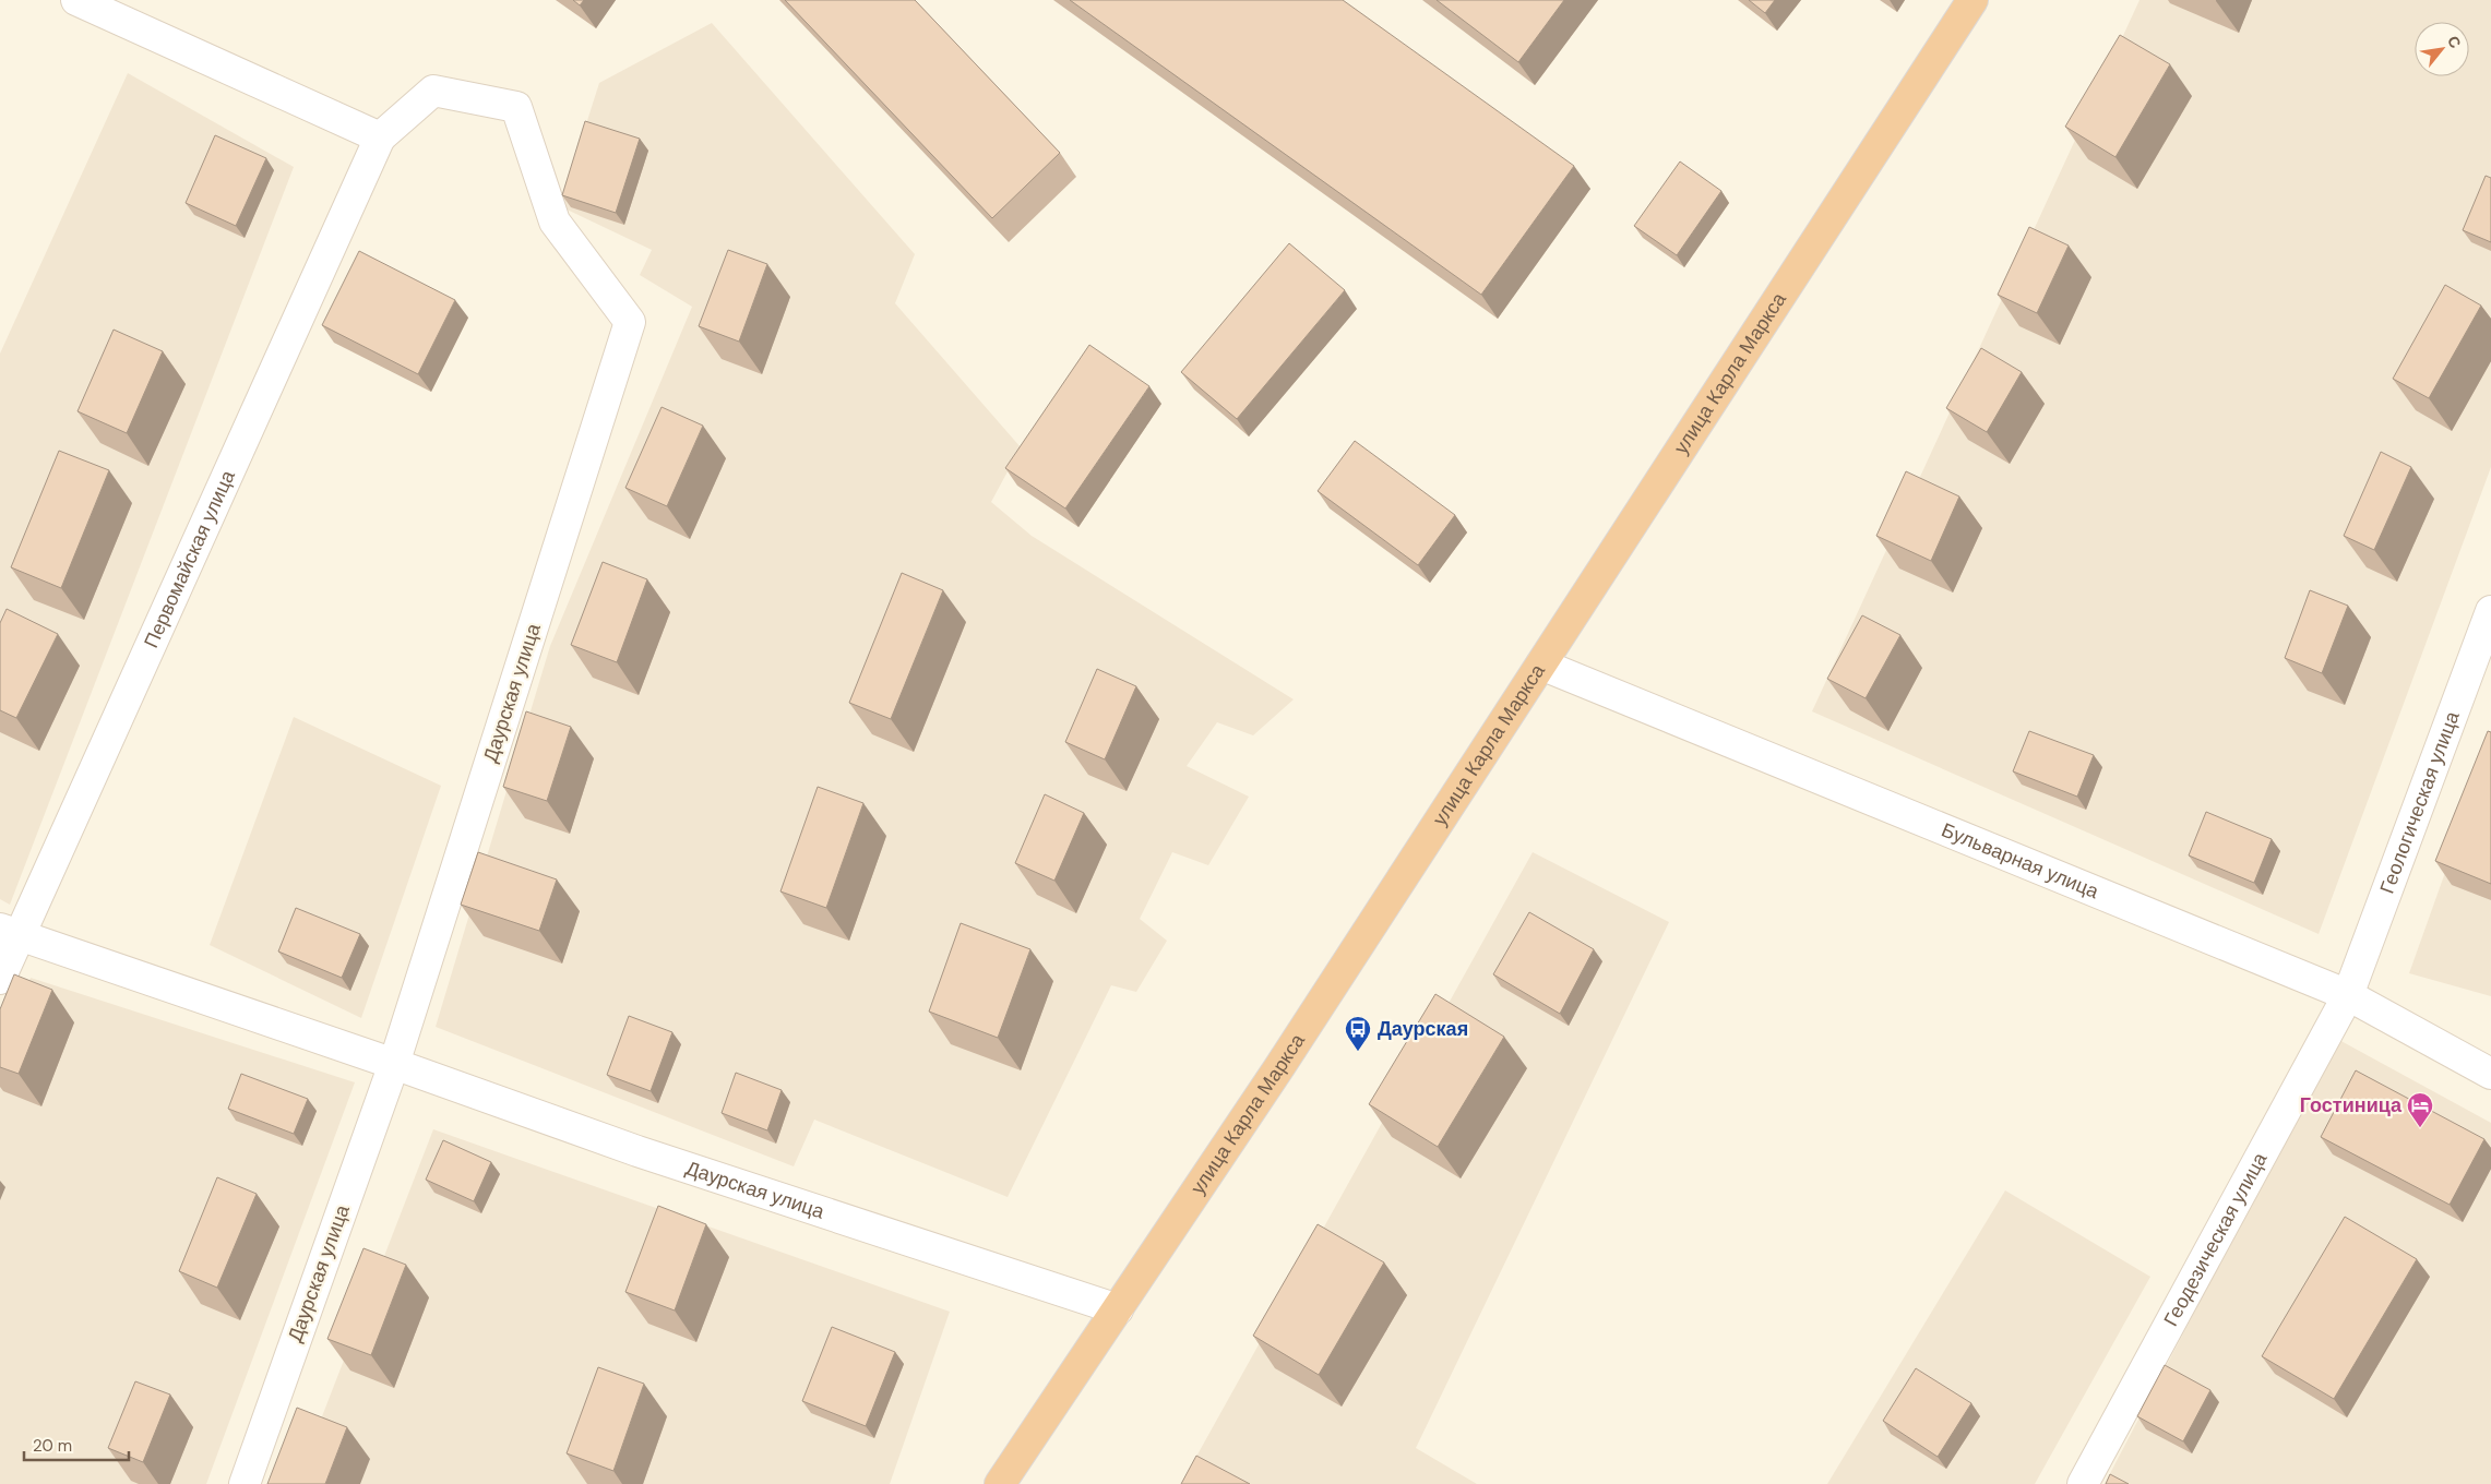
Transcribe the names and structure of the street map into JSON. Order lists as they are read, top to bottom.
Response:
{
  "streets": {
    "highway": ["улица Карла Маркса"],
    "street": [
      "Первомайская улица",
      "Даурская улица",
      "Геологическая улица",
      "Бульварная улица",
      "Геодезическая улица"
    ]
  },
  "crossings": [
    ["улица Карла Маркса", "Даурская улица"],
    ["улица Карла Маркса", "Бульварная улица"],
    ["Первомайская улица", "Даурская улица"],
    ["Геологическая улица", "Бульварная улица"],
    ["Геологическая улица", "Геодезическая улица"],
    ["Бульварная улица", "Геодезическая улица"]
  ],
  "places": {
    "bus stop": ["Даурская"],
    "hotel": ["Гостиница"]
  },
  "scale_bar": "20 m",
  "north": "top right"
}
